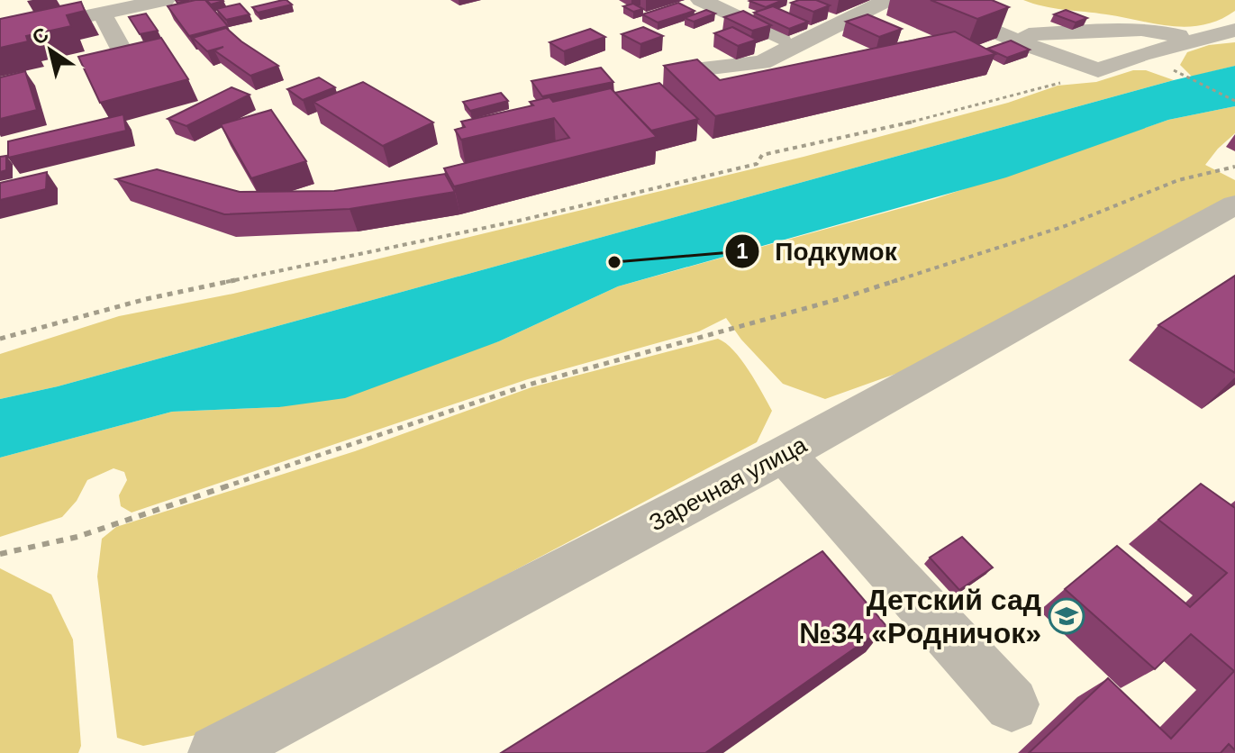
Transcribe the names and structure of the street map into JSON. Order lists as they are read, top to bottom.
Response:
{
  "streets": {
    "street": ["Заречная улица"]
  },
  "places": {
    "other": ["Подкумок"],
    "school or university": ["Детский сад №34 «Родничок»"]
  },
  "north": "top left"
}
